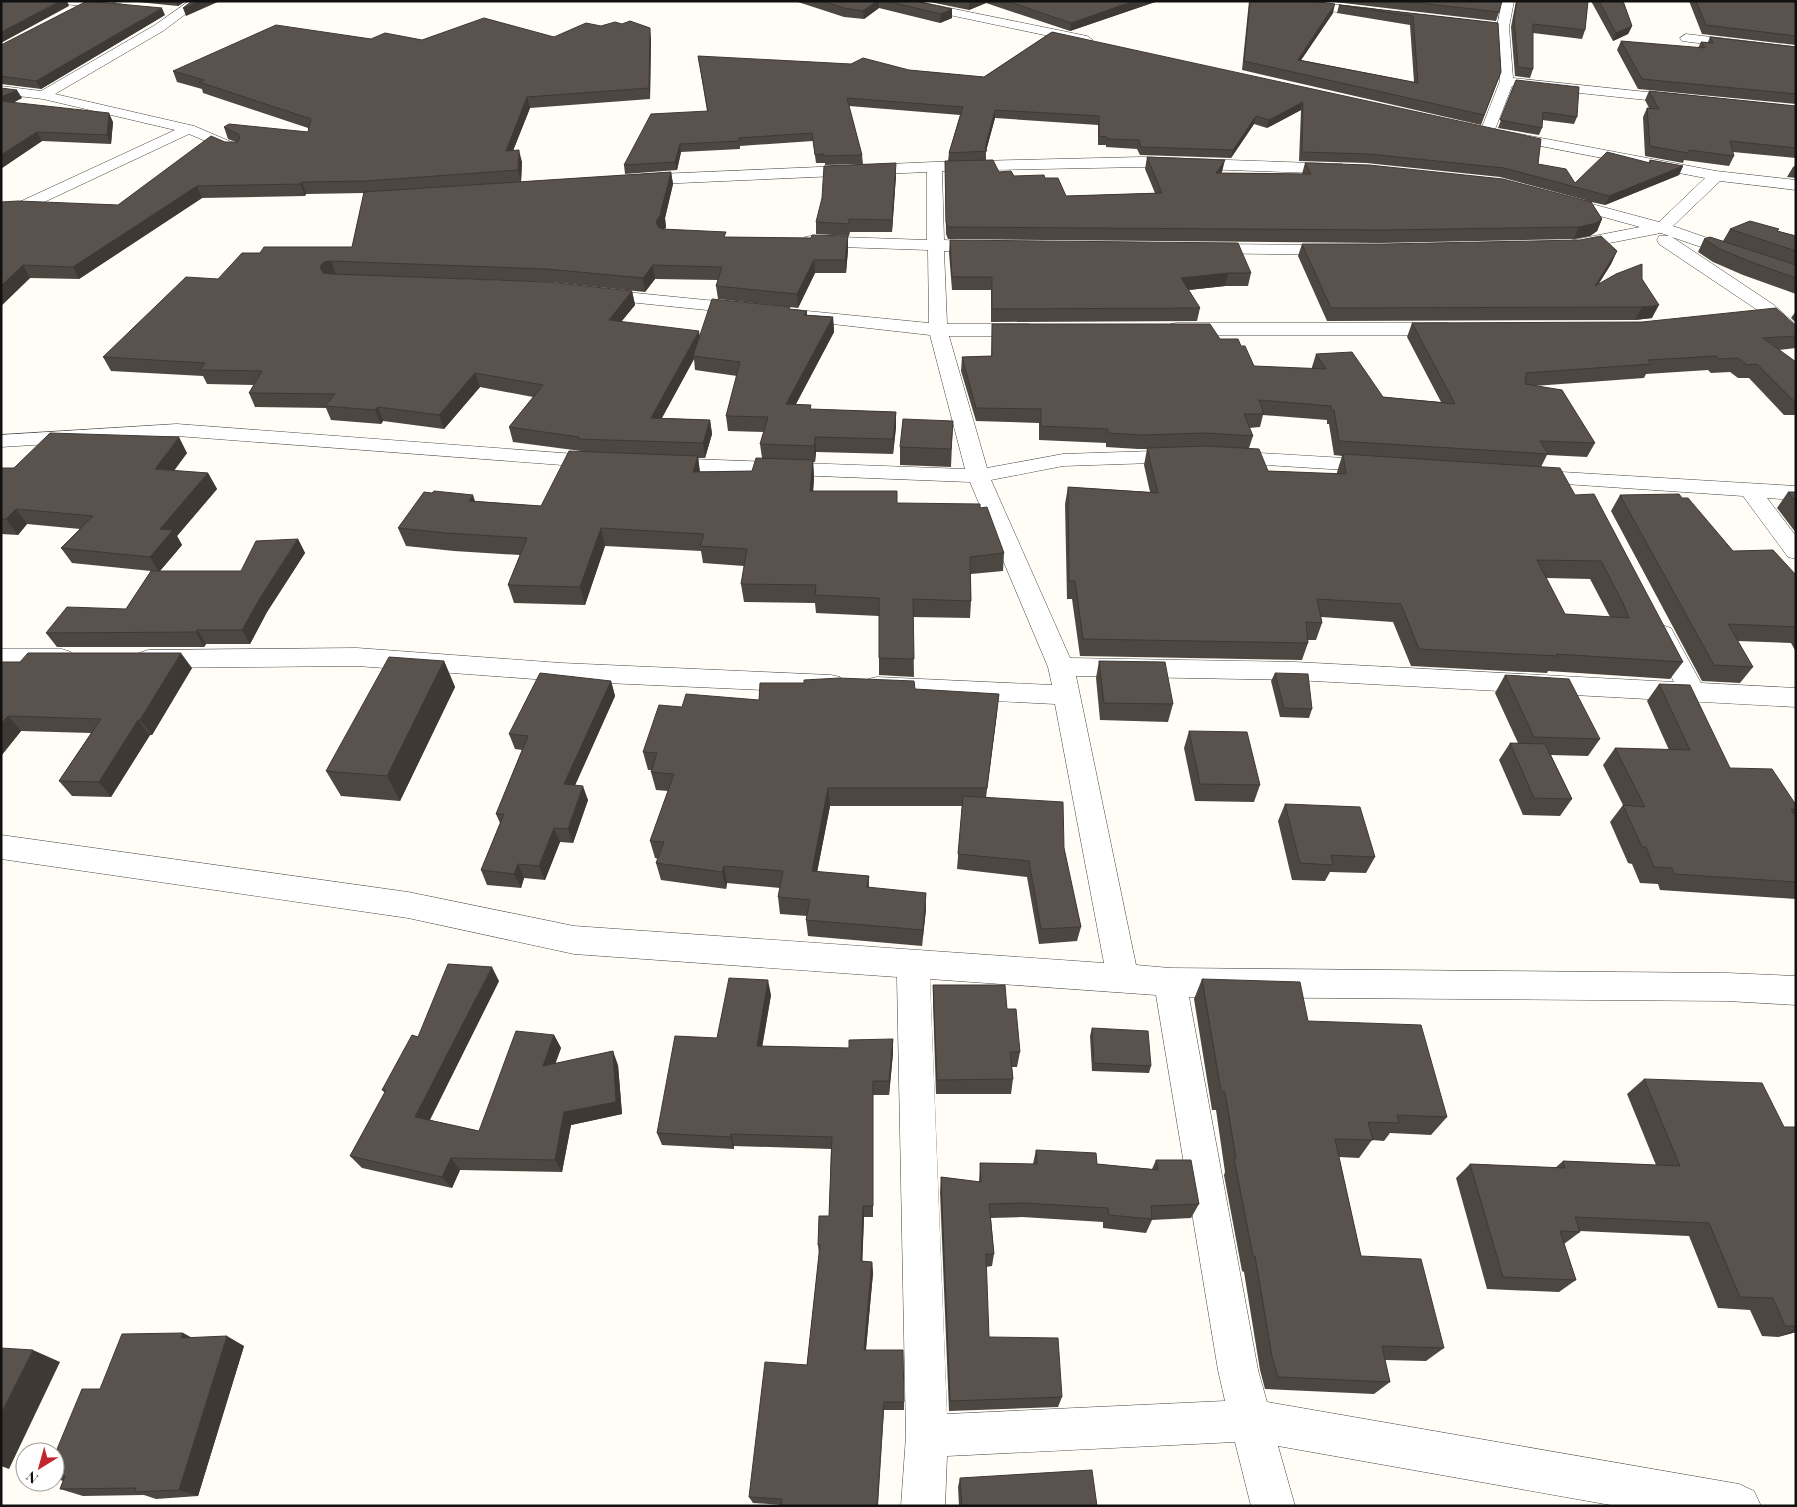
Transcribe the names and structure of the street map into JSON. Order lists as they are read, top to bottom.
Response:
{
  "north": "bottom left"
}
